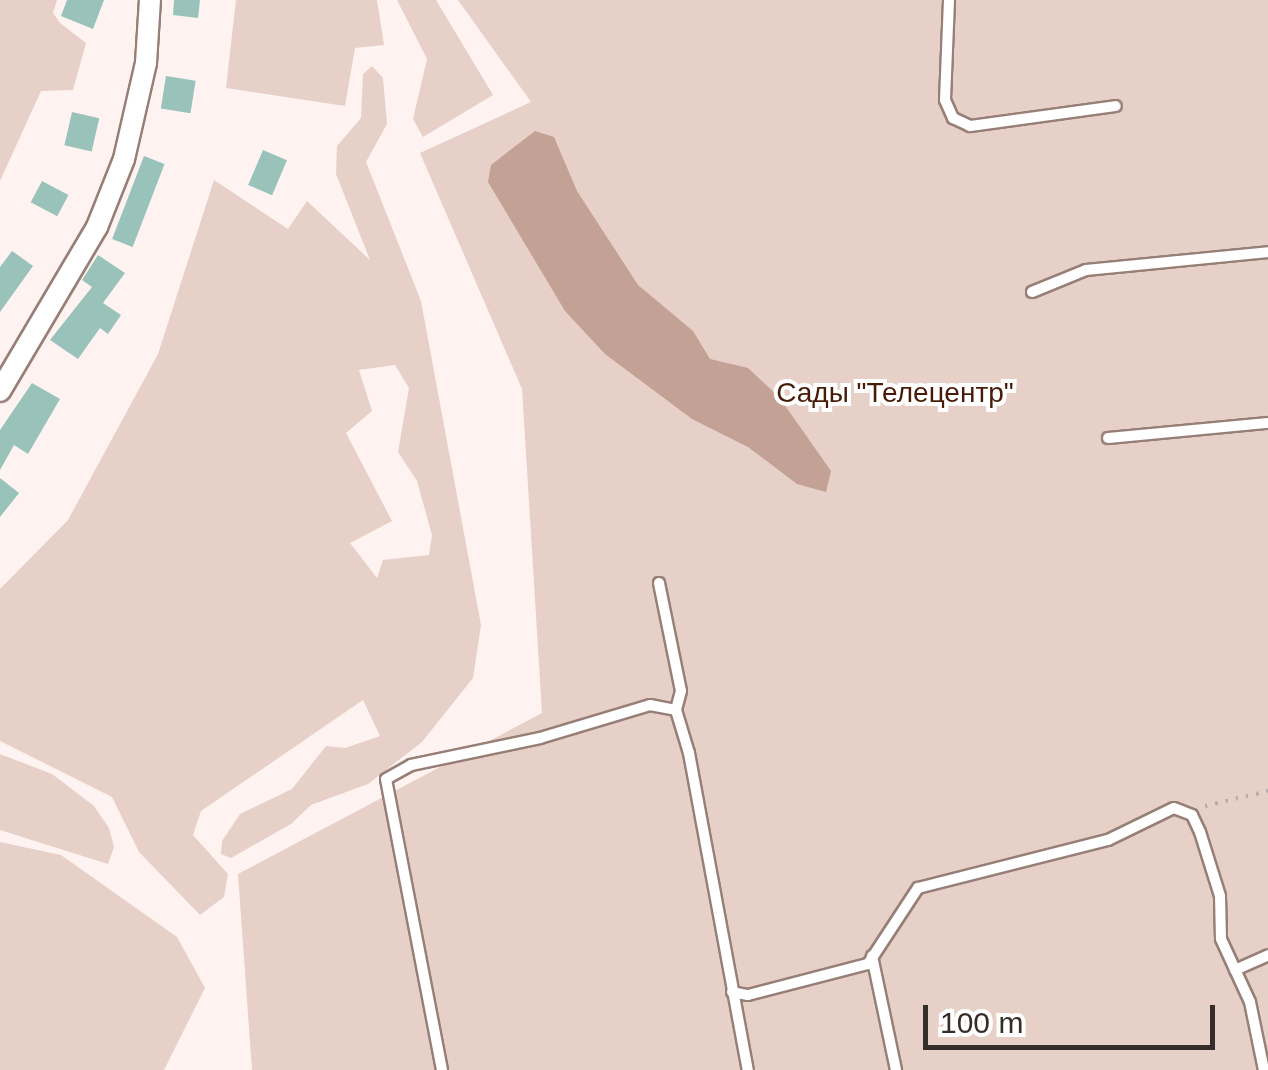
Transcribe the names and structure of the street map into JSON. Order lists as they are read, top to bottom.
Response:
{
  "parks": ["Сады \"Телецентр\""],
  "scale_bar": "100 m"
}
